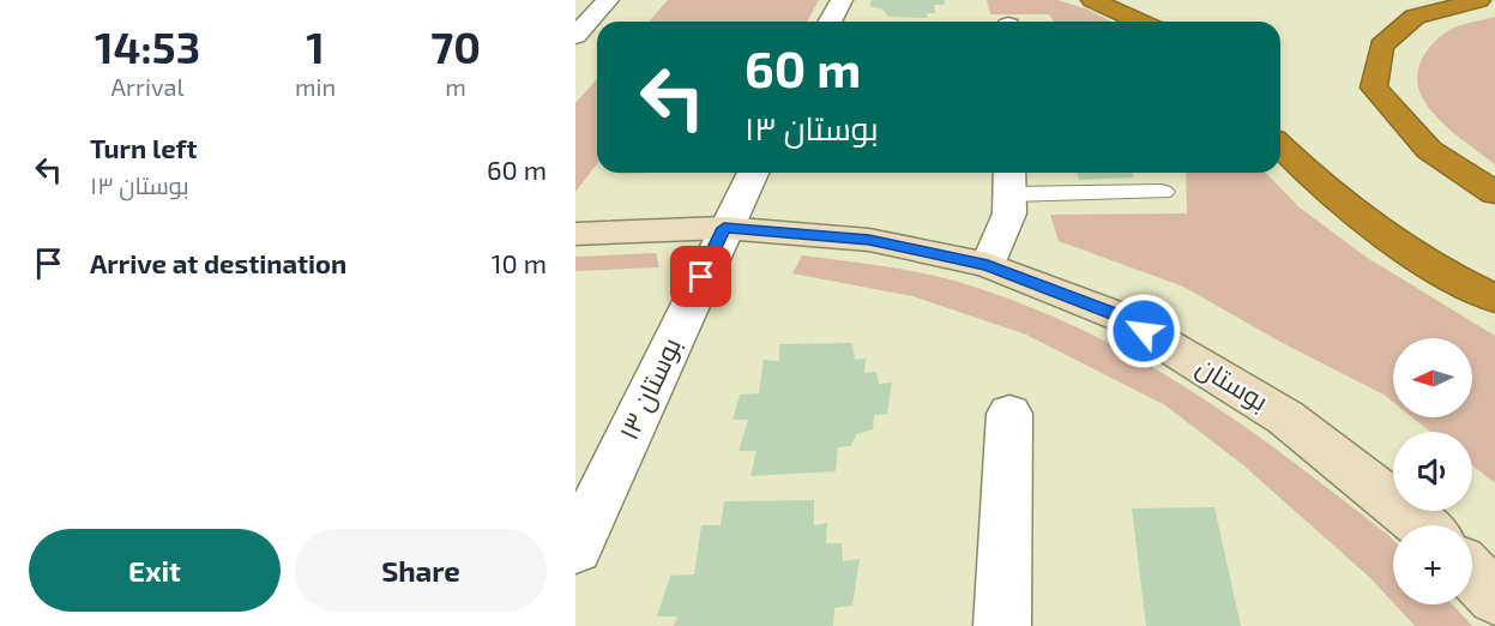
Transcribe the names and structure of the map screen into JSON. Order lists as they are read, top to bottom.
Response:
{
  "streets": {
    "street": ["بوستان", "بوستان ۱۳"]
  },
  "crossings": [
    ["بوستان", "بوستان ۱۳"]
  ],
  "north": "left",
  "page": {
    "eta": [
      "14:53",
      "Arrival",
      "1",
      "min",
      "70",
      "m"
    ],
    "turn": ["60 m", "بوستان ۱۳"],
    "list": [
      {
        "name": "Turn left",
        "note": "بوستان ۱۳",
        "value": "60 m"
      },
      {
        "name": "Arrive at destination",
        "value": "10 m"
      }
    ],
    "map_buttons": "+",
    "buttons": ["Exit", "Share"]
  }
}
